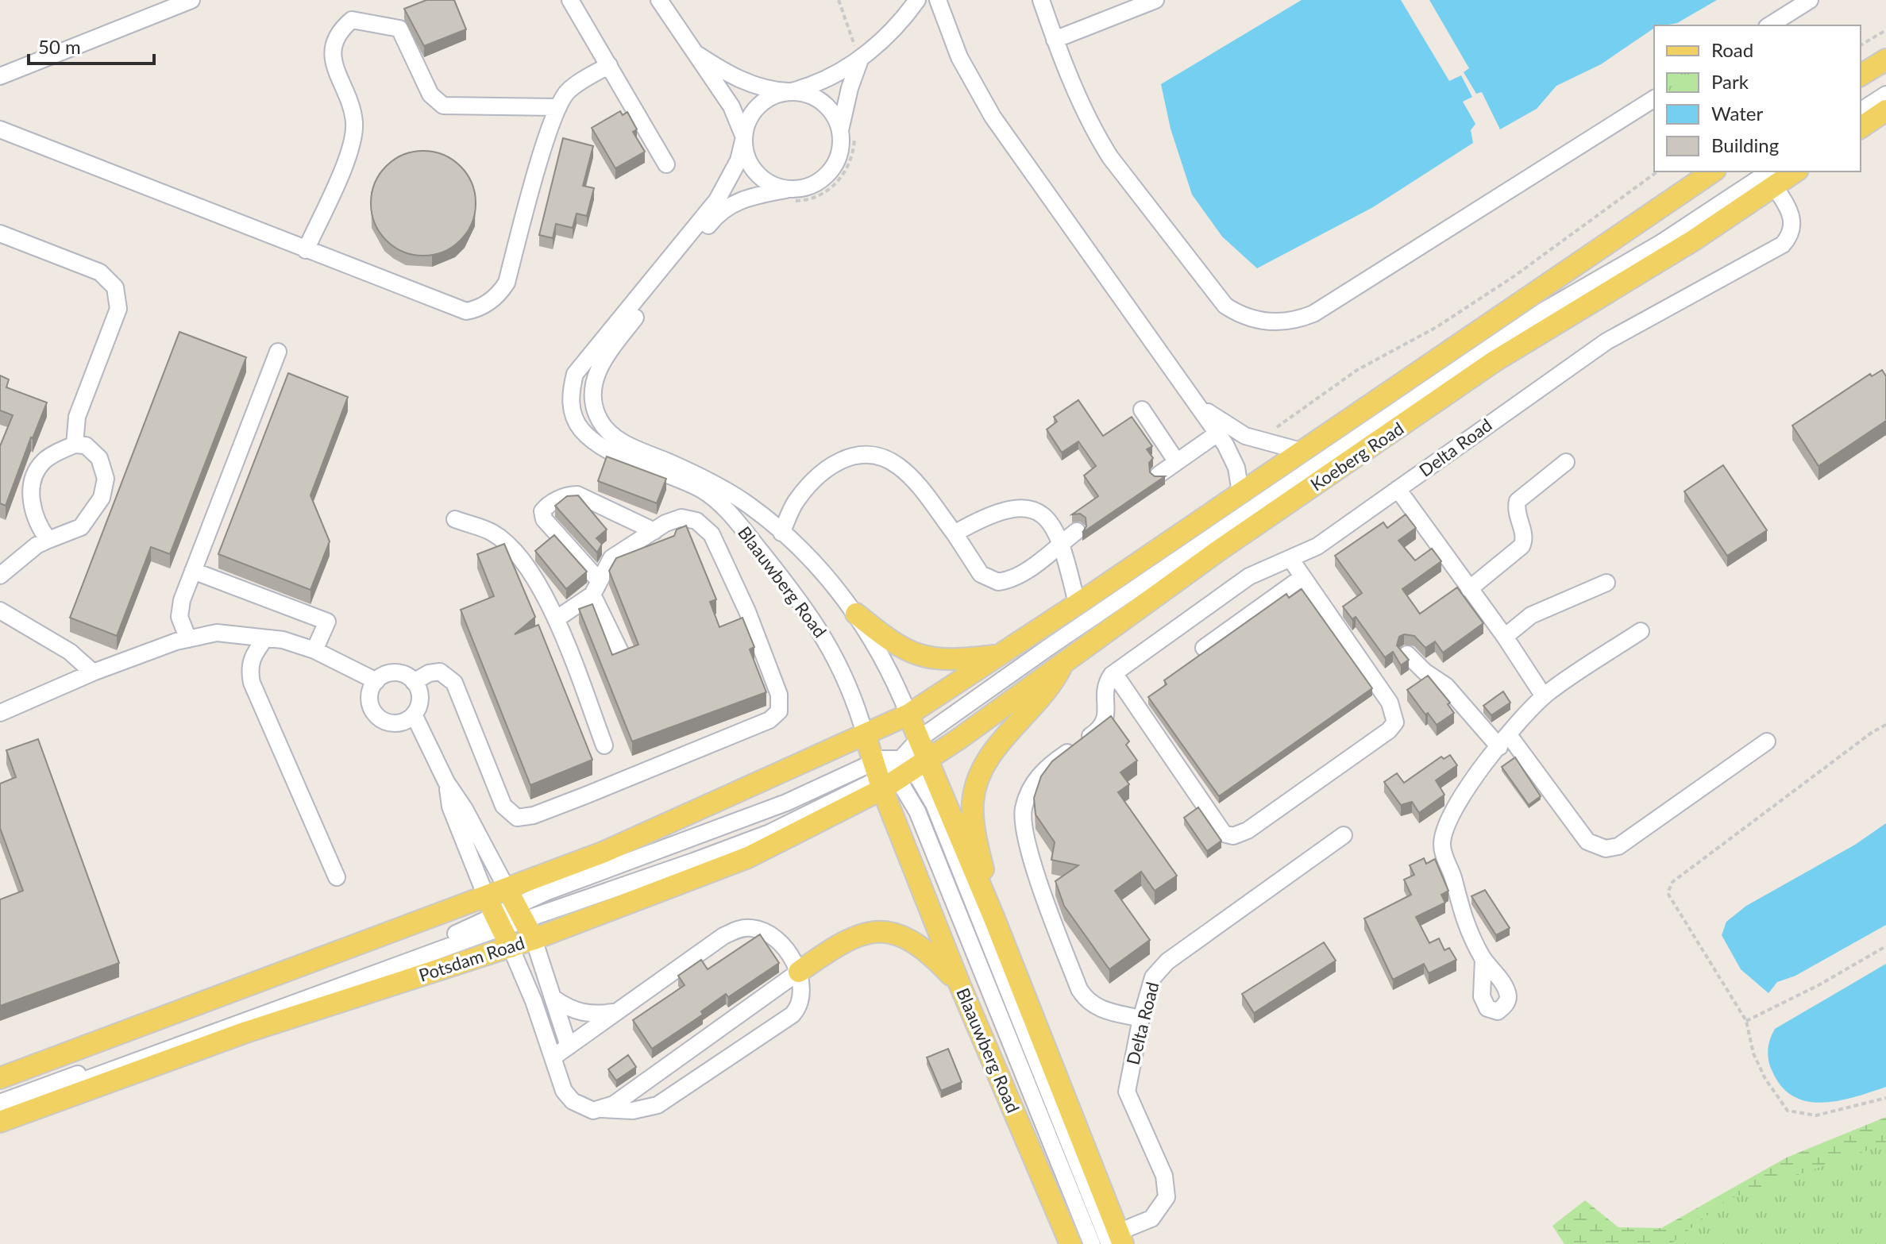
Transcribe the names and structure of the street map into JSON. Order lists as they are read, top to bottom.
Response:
{
  "streets": {
    "main road": ["Koeberg Road", "Blaauwberg Road", "Potsdam Road"],
    "street": ["Delta Road"]
  },
  "crossings": [
    ["Delta Road", "Koeberg Road"],
    ["Delta Road", "Blaauwberg Road"],
    ["Koeberg Road", "Blaauwberg Road"],
    ["Koeberg Road", "Potsdam Road"],
    ["Blaauwberg Road", "Potsdam Road"]
  ],
  "legend": [
    "Road",
    "Park",
    "Water",
    "Building"
  ],
  "scale_bar": "50 m"
}
